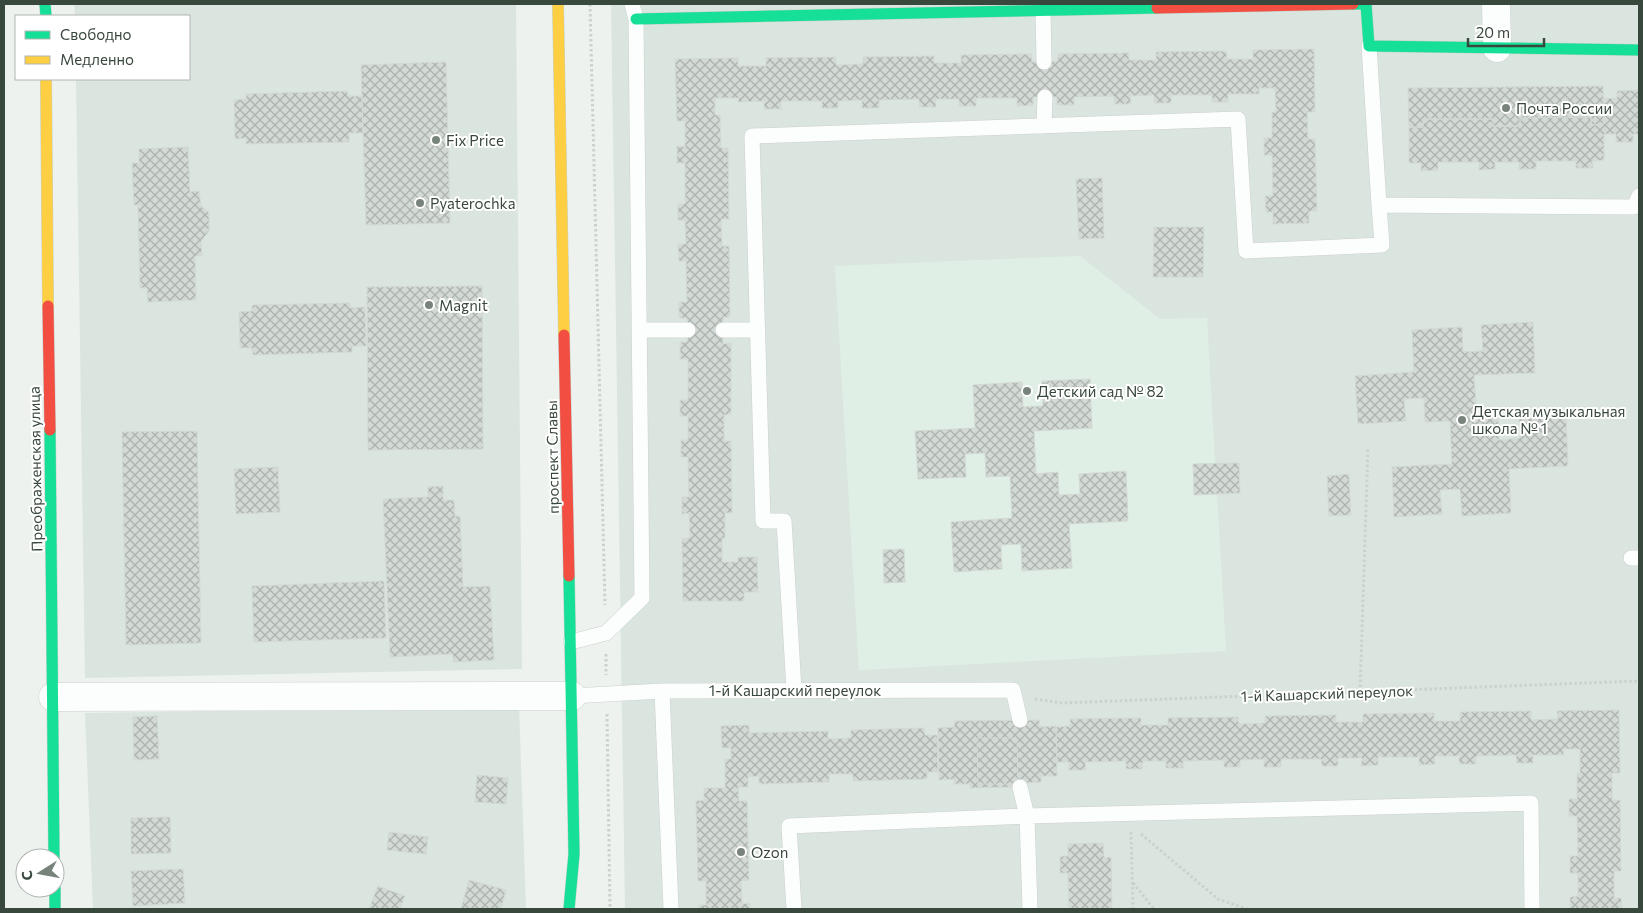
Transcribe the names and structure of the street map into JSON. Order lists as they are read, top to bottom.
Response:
{
  "streets": {
    "main road": ["проспект Славы", "Преображенская улица"],
    "lane": ["1-й Кашарский переулок"]
  },
  "crossings": [
    ["проспект Славы", "1-й Кашарский переулок"]
  ],
  "places": [
    "Почта России",
    "Fix Price",
    "Pyaterochka",
    "Magnit",
    "Детский сад № 82",
    "Детская музыкальная школа № 1",
    "Ozon"
  ],
  "legend": ["Свободно", "Медленно"],
  "scale_bar": "20 m",
  "north": "left"
}
